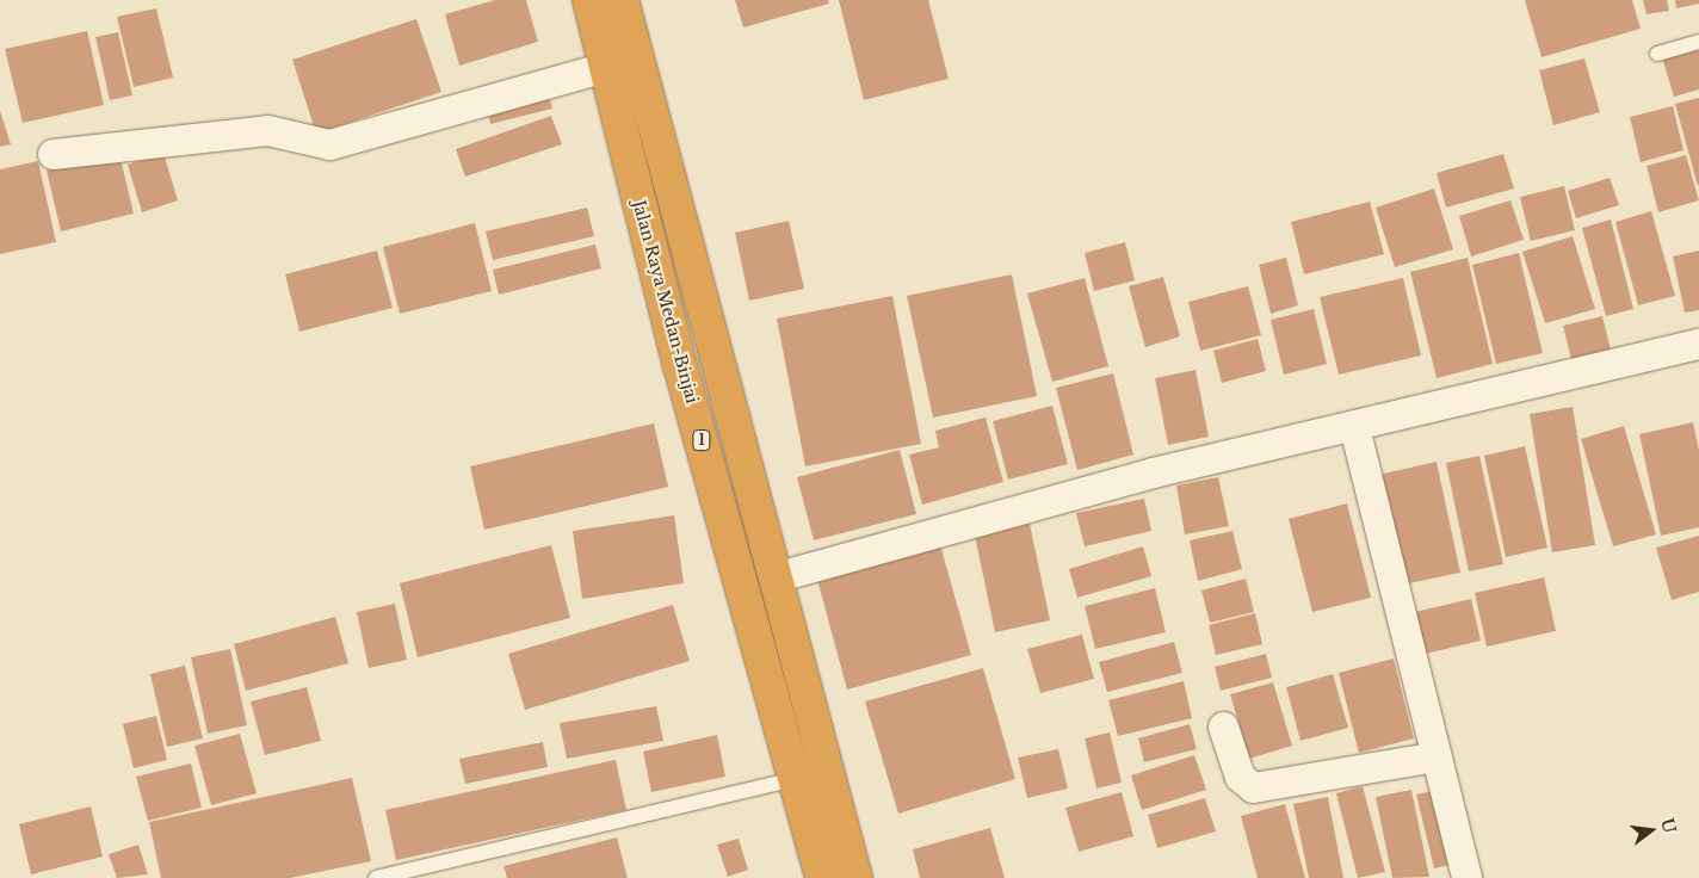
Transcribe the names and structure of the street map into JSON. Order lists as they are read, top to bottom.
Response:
{
  "streets": {
    "highway": ["Jalan Raya Medan-Binjai", "1"]
  },
  "north": "right"
}
